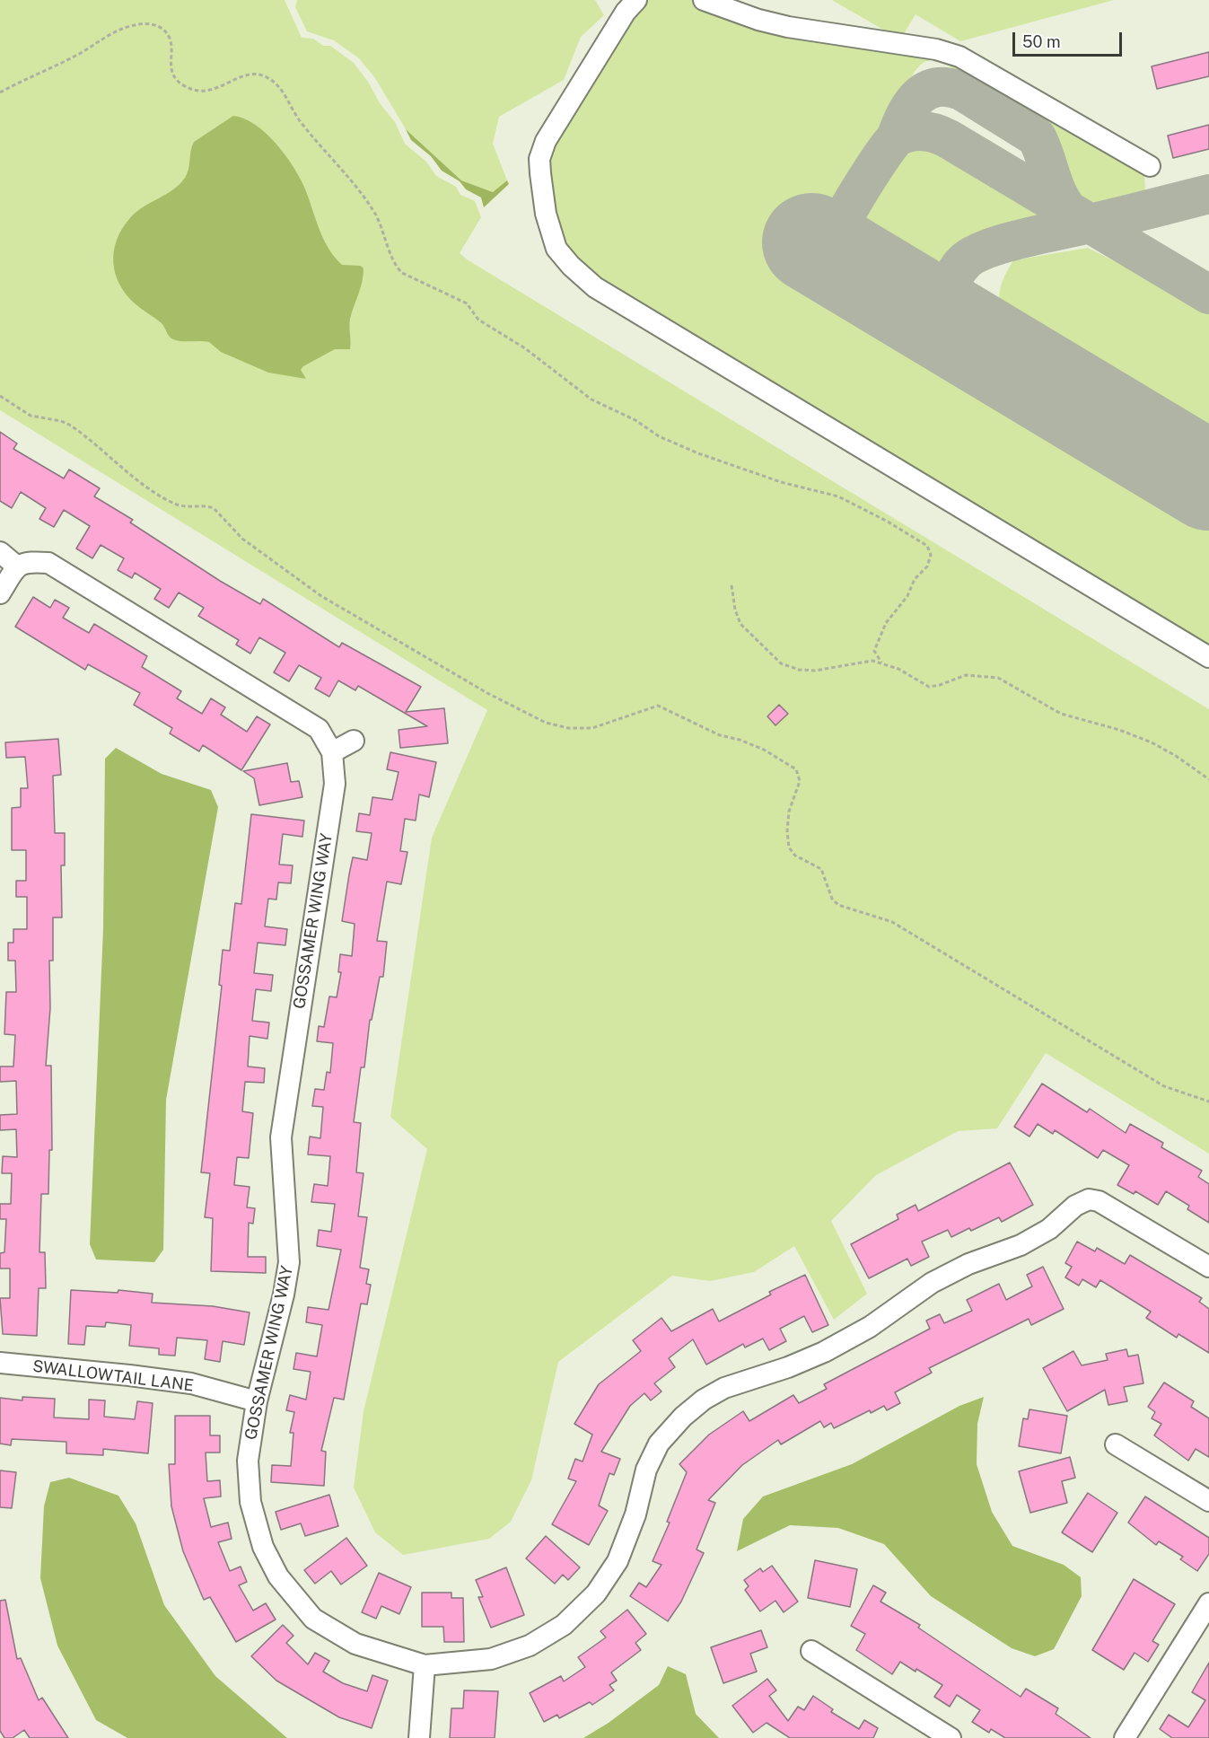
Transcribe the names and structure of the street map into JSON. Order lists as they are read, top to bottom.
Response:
{
  "streets": {
    "street": ["GOSSAMER WING WAY", "SWALLOWTAIL LANE"]
  },
  "crossings": [
    ["GOSSAMER WING WAY", "SWALLOWTAIL LANE"]
  ],
  "scale_bar": "50 m"
}
